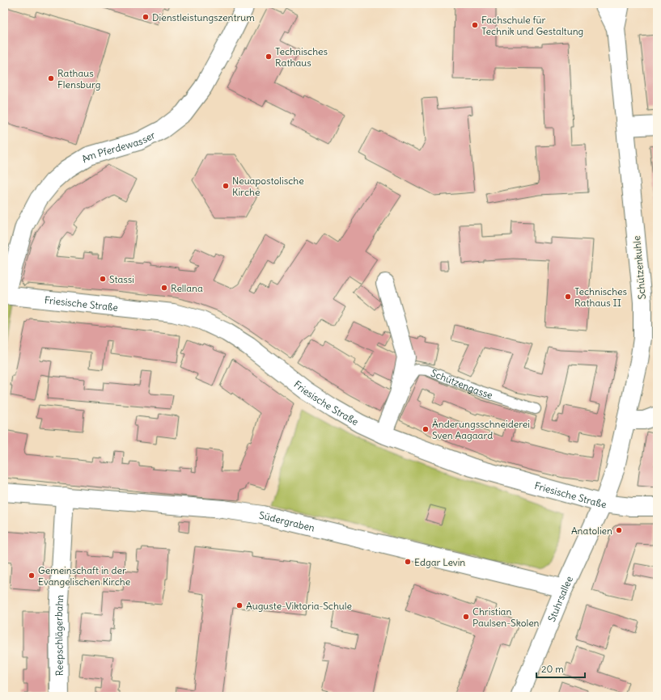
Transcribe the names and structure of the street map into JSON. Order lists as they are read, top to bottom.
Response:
{
  "streets": {
    "street": [
      "Am Pferdewasser",
      "Schützenkuhle",
      "Friesische Straße",
      "Schützengasse",
      "Südergraben",
      "Stuhrsallee",
      "Reepschlägerbahn"
    ]
  },
  "crossings": [
    ["Am Pferdewasser", "Friesische Straße"],
    ["Schützenkuhle", "Friesische Straße"],
    ["Schützenkuhle", "Stuhrsallee"],
    ["Friesische Straße", "Schützengasse"],
    ["Friesische Straße", "Stuhrsallee"],
    ["Südergraben", "Stuhrsallee"],
    ["Südergraben", "Reepschlägerbahn"]
  ],
  "places": [
    "Dienstleistungszentrum",
    "Fachschule für Technik und Gestaltung",
    "Technisches Rathaus",
    "Rathaus Flensburg",
    "Neuapostolische Kirche",
    "Stassi",
    "Rellana",
    "Technisches Rathaus II",
    "Änderungsschneiderei Sven Aagaard",
    "Anatolien",
    "Edgar Levin",
    "Gemeinschaft in der Evangelischen Kirche",
    "Auguste-Viktoria-Schule",
    "Christian Paulsen-Skolen"
  ],
  "scale_bar": "20 m"
}
